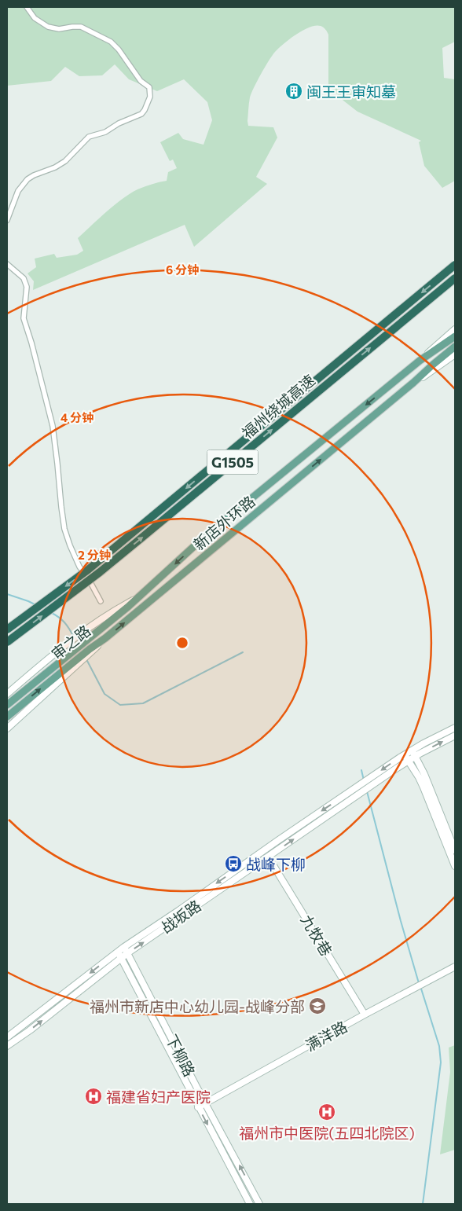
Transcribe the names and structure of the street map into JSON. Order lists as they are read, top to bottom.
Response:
{
  "streets": {
    "highway": ["福州绕城高速", "G1505"],
    "main road": [
      "新店外环路",
      "审之路",
      "战坂路",
      "九牧巷",
      "满洋路",
      "下柳路"
    ]
  },
  "crossings": [
    ["新店外环路", "审之路"],
    ["战坂路", "九牧巷"],
    ["战坂路", "下柳路"],
    ["九牧巷", "满洋路"],
    ["满洋路", "下柳路"]
  ],
  "places": {
    "building": ["闽王王审知墓"],
    "bus stop": ["战峰下柳"],
    "school or university": ["福州市新店中心幼儿园-战峰分部"],
    "hospital": ["福建省妇产医院", "福州市中医院(五四北院区)"]
  },
  "rings": ["6 分钟", "4 分钟", "2 分钟"]
}
